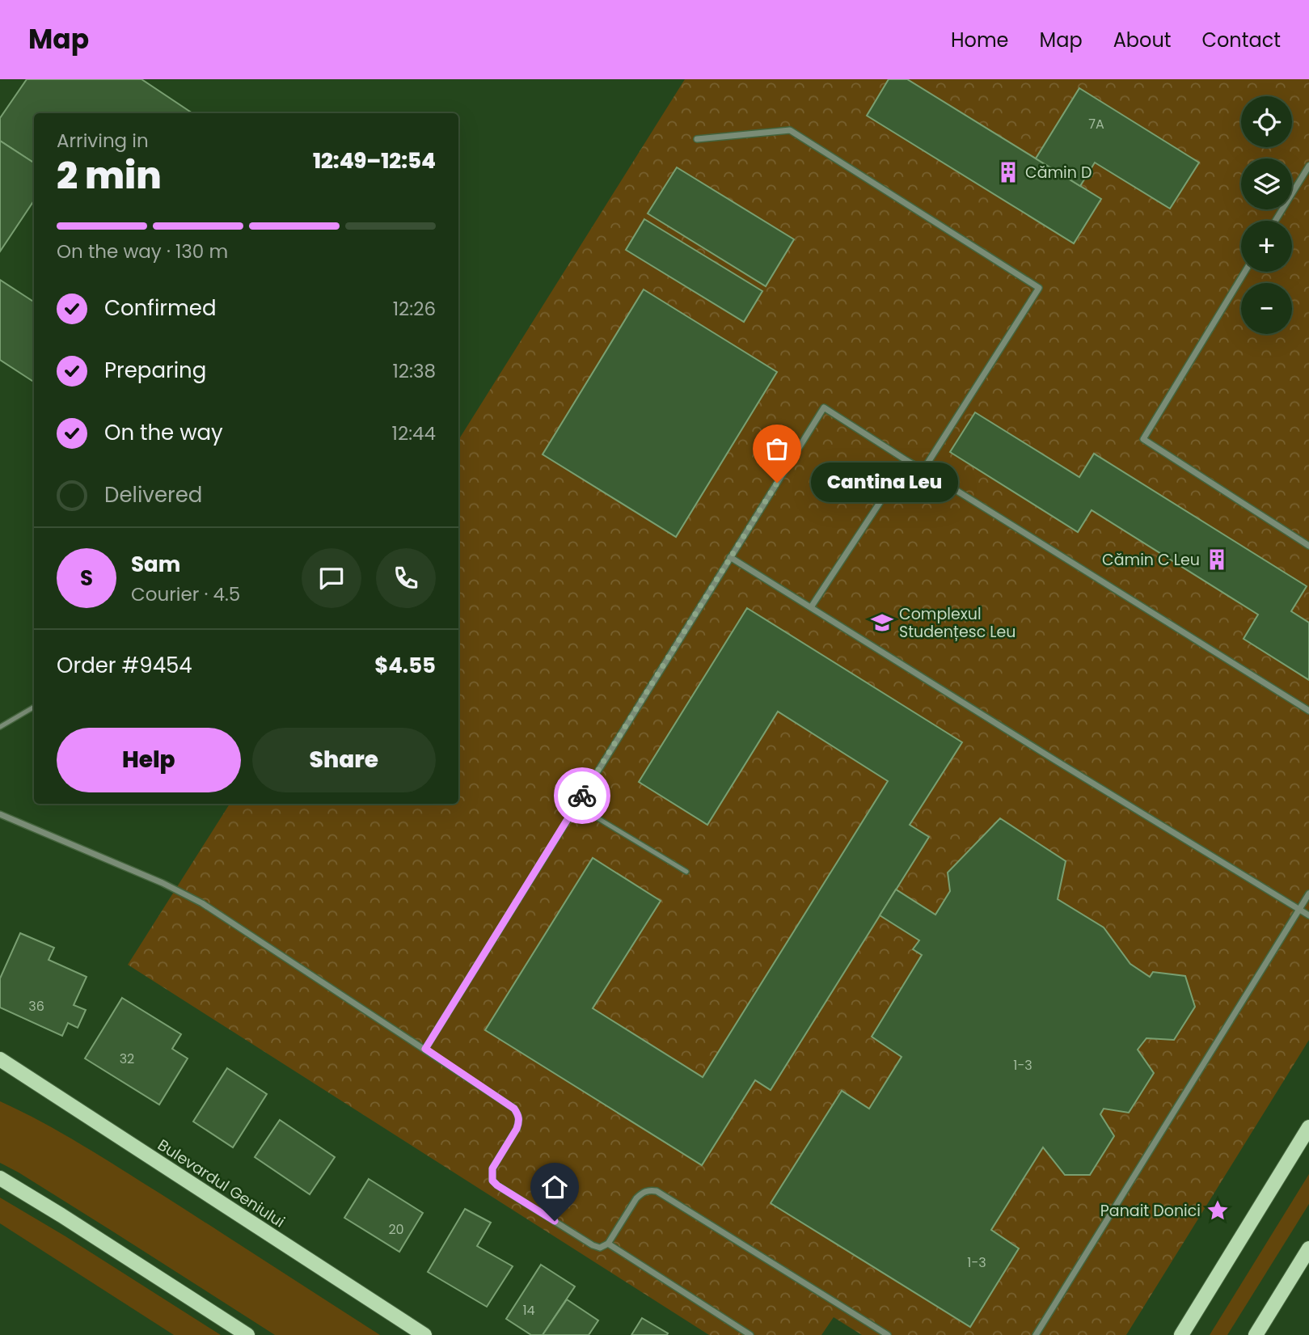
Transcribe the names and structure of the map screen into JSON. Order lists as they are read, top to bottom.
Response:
{
  "streets": {
    "main road": ["Bulevardul Geniului"]
  },
  "places": {
    "building": ["Cămin D", "Cămin C Leu"],
    "other": ["Cantina Leu"],
    "school or university": ["Complexul Studențesc Leu"],
    "place": ["Panait Donici"]
  },
  "house_numbers": [
    "7A",
    "36",
    "32",
    "1-3",
    "20",
    "1-3",
    "14"
  ],
  "page": {
    "header": "Map",
    "nav": [
      "Home",
      "Map",
      "About",
      "Contact"
    ],
    "map_buttons": ["+", "−"],
    "heading": ["2 min", "Arriving in", "12:49–12:54"],
    "panel": [
      "Sam",
      "Courier · 4.5",
      "Order #9454",
      "$4.55"
    ],
    "bar": "On the way · 130 m",
    "list": [
      ["Confirmed", "12:26"],
      ["Preparing", "12:38"],
      ["On the way", "12:44"],
      "Delivered"
    ],
    "bubble": "Cantina Leu",
    "round": "S",
    "buttons": ["Help", "Share"]
  }
}
